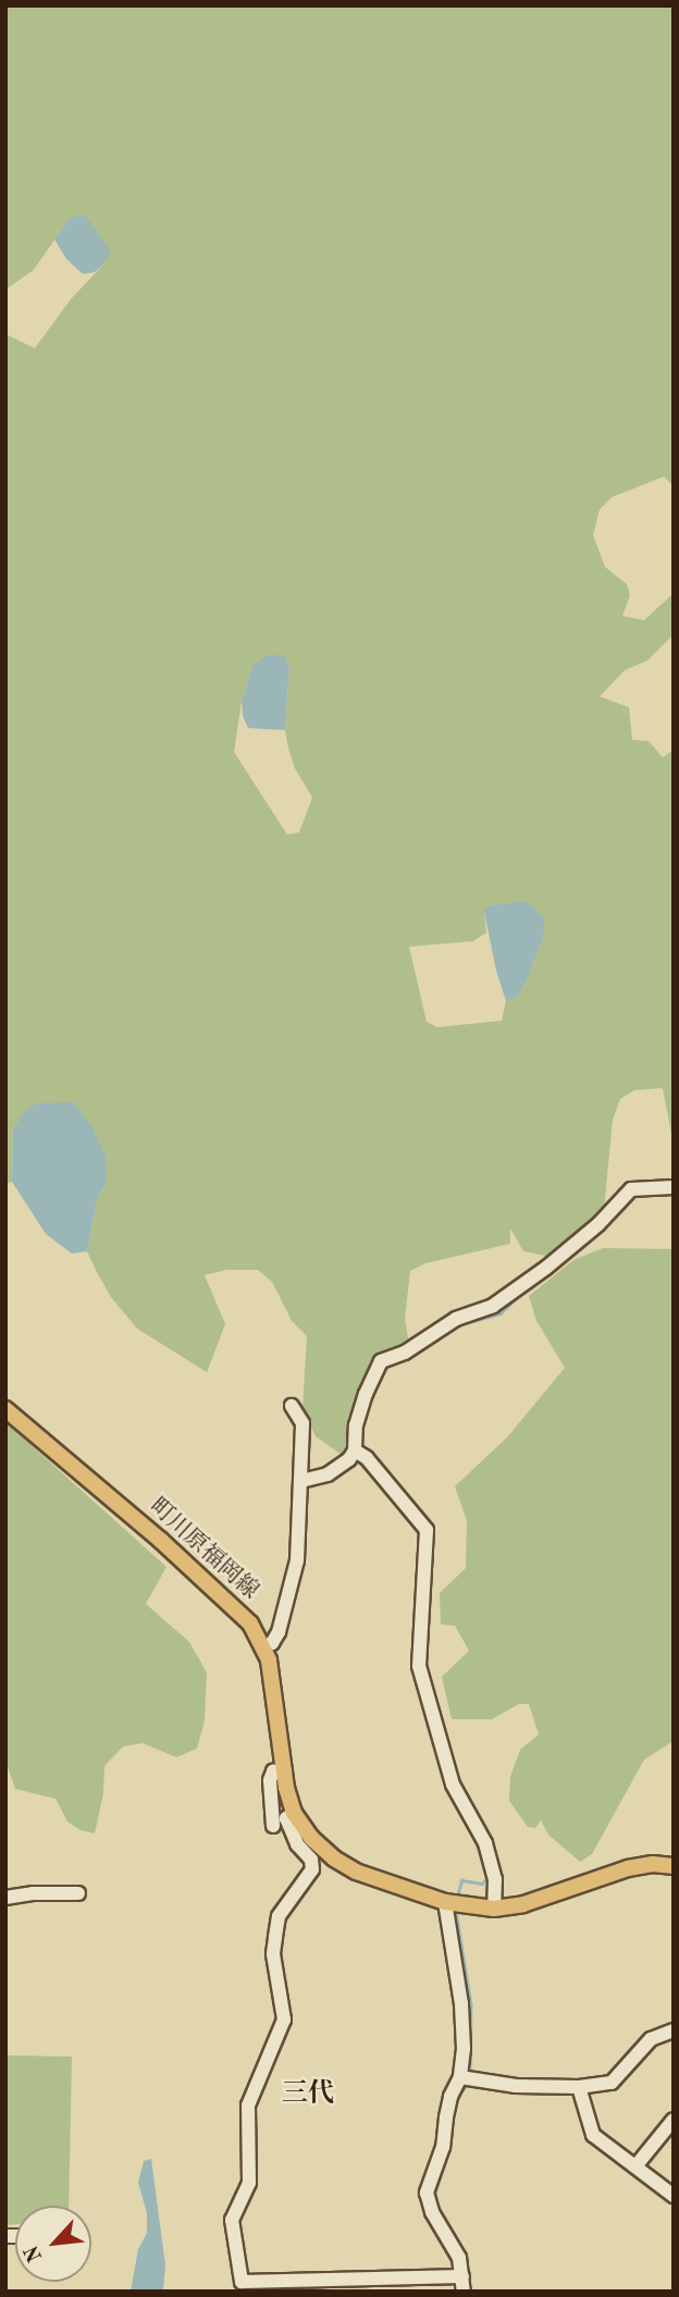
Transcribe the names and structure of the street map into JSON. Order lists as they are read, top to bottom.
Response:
{
  "streets": {
    "main road": ["町川原福岡線"]
  },
  "districts": ["三代"],
  "north": "bottom left"
}
